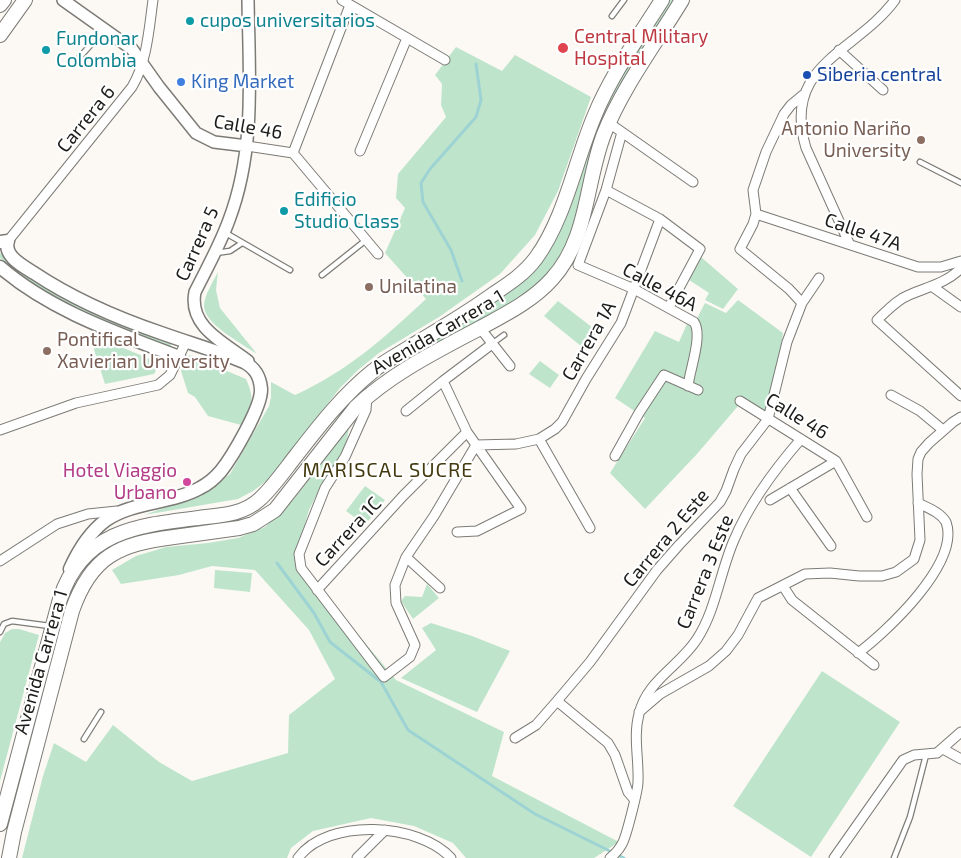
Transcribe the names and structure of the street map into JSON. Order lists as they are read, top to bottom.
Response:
{
  "streets": {
    "main road": ["Avenida Carrera 1"],
    "street": [
      "Carrera 6",
      "Calle 46",
      "Calle 47A",
      "Carrera 5",
      "Calle 46A",
      "Carrera 1A",
      "Carrera 1C",
      "Carrera 2 Este",
      "Carrera 3 Este"
    ]
  },
  "crossings": [
    ["Carrera 6", "Calle 46"],
    ["Calle 46", "Carrera 5"],
    ["Calle 46", "Carrera 2 Este"],
    ["Calle 46", "Carrera 3 Este"],
    ["Calle 46A", "Carrera 1A"]
  ],
  "districts": ["MARISCAL SUCRE"],
  "places": [
    "cupos universitarios",
    "Central Military Hospital",
    "Fundonar Colombia",
    "Siberia central",
    "King Market",
    "Antonio Nariño University",
    "Edificio Studio Class",
    "Unilatina",
    "Pontifical Xavierian University",
    "Hotel Viaggio Urbano"
  ]
}
